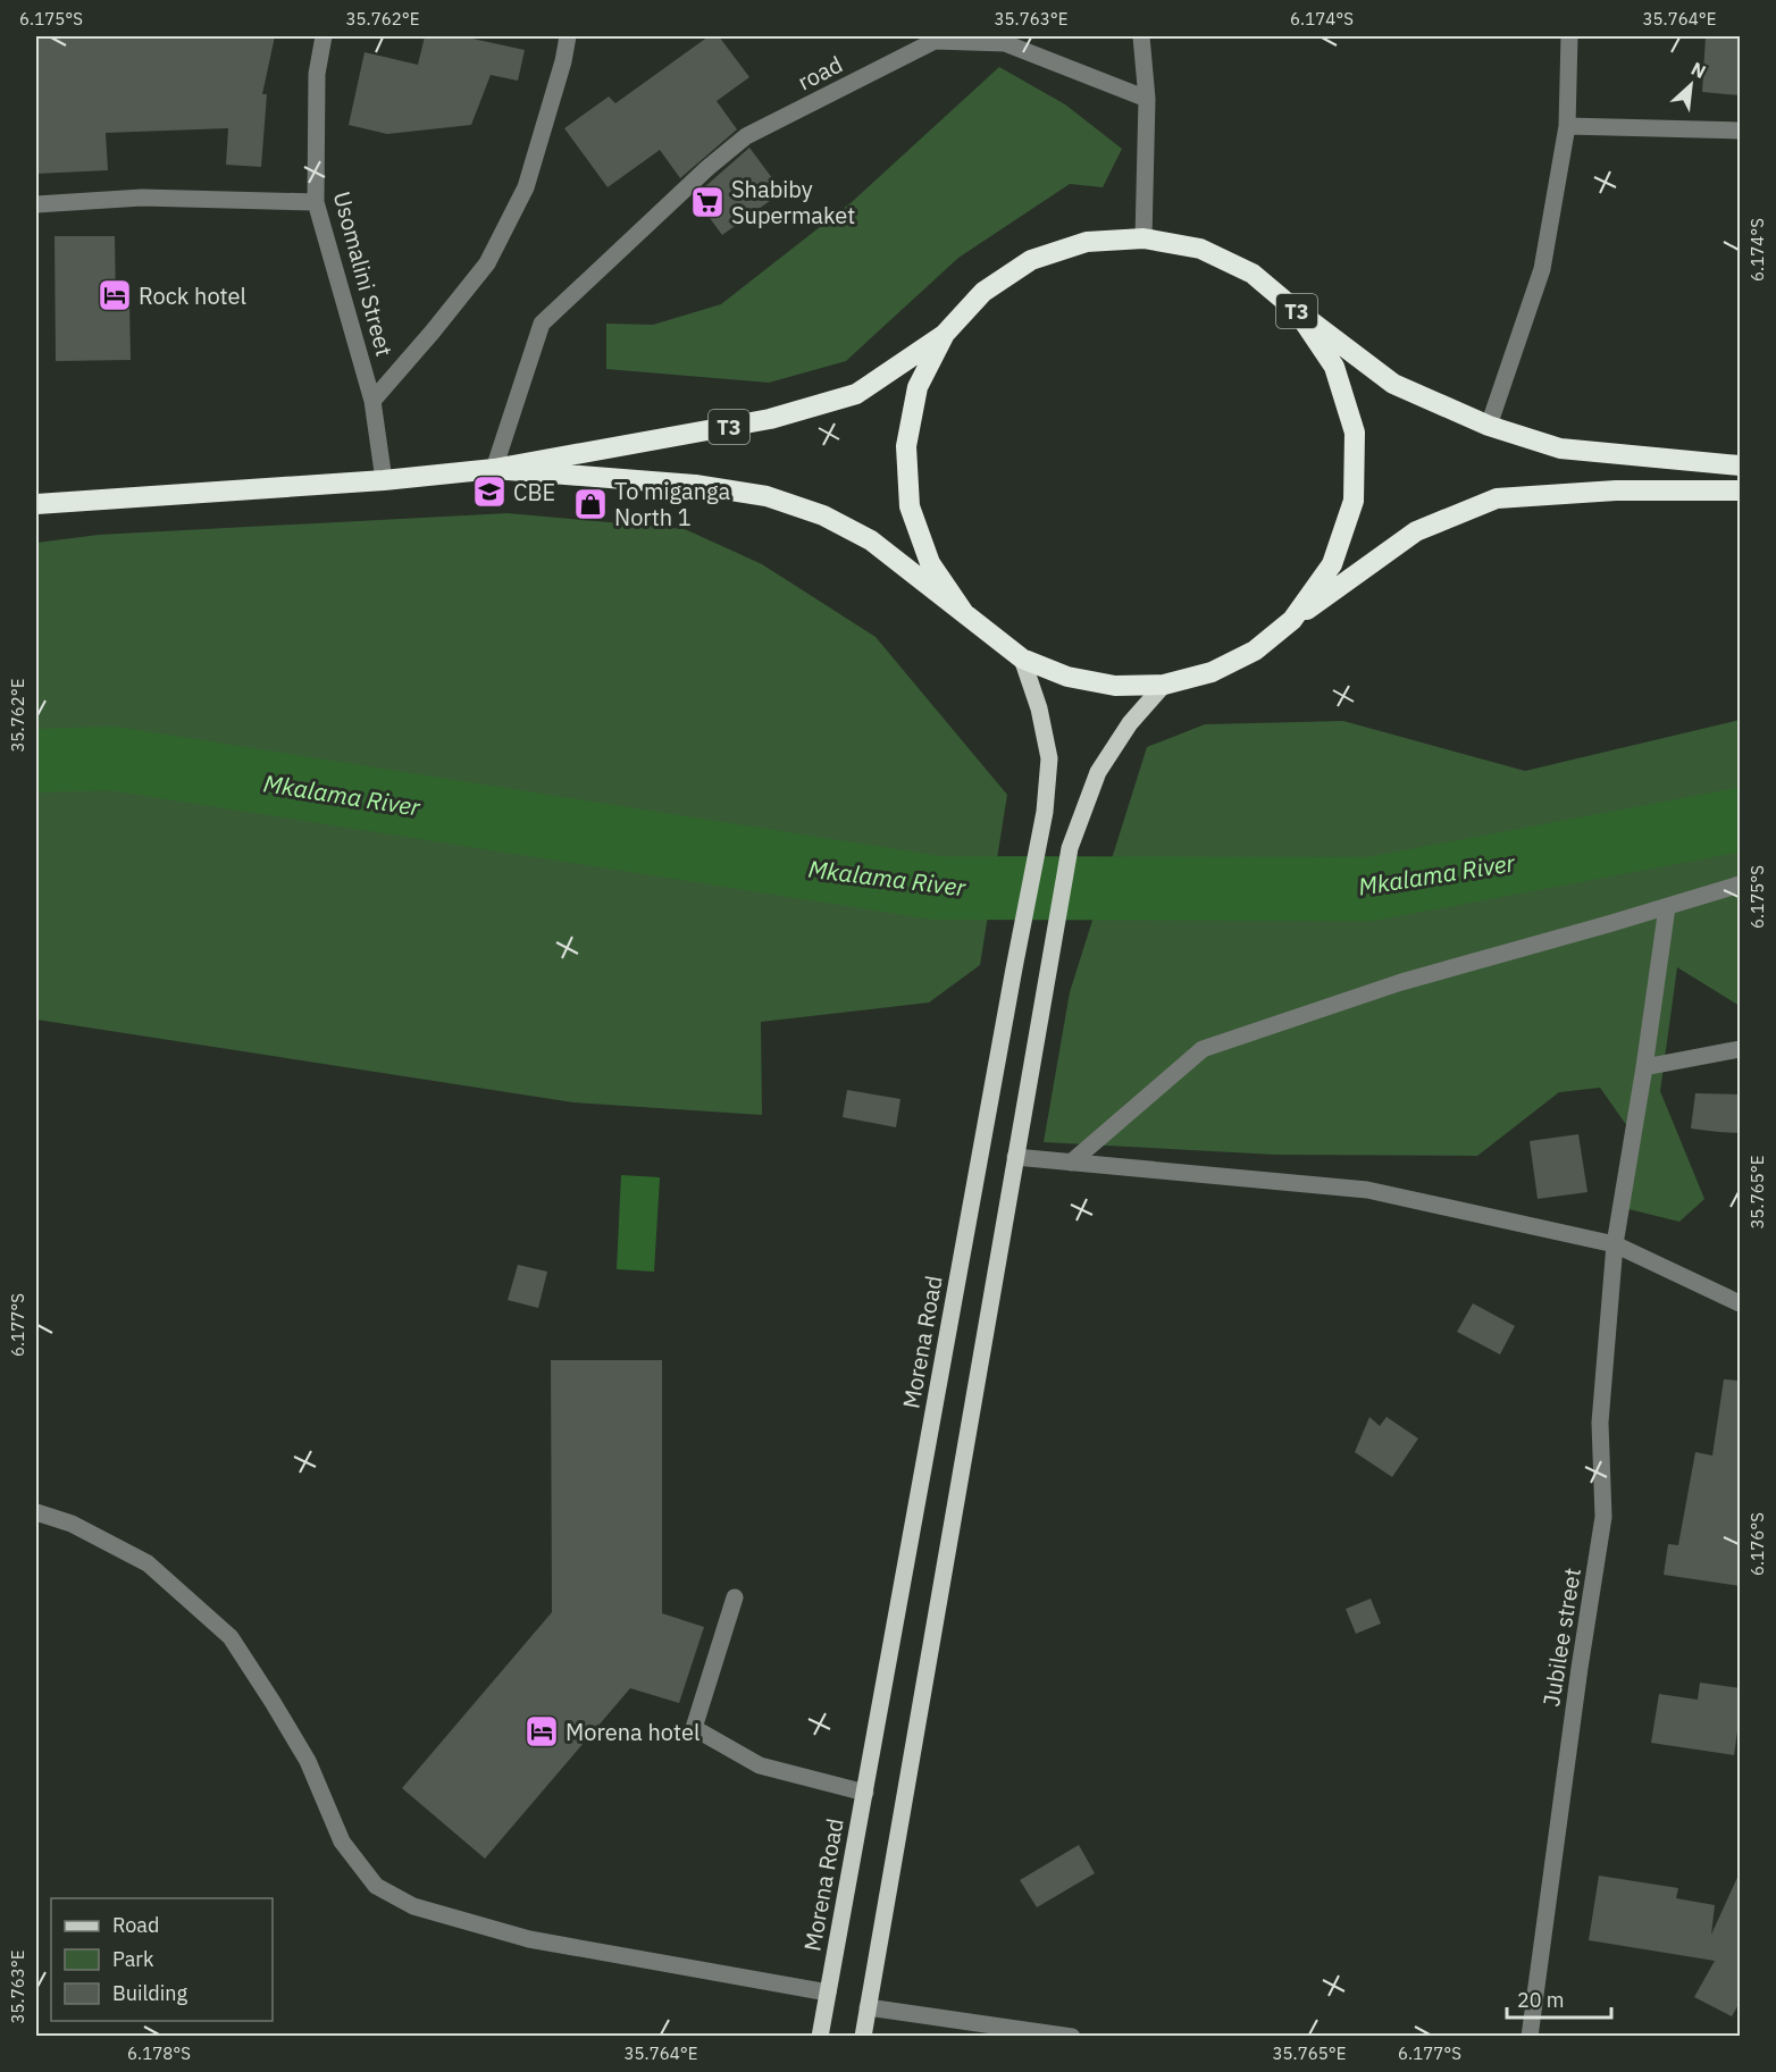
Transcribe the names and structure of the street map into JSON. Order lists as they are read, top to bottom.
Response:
{
  "streets": {
    "highway": ["T3"],
    "main road": ["Morena Road"],
    "street": ["road", "Usomalini Street", "Jubilee street"]
  },
  "crossings": [
    ["road", "T3"],
    ["Usomalini Street", "T3"],
    ["T3", "Morena Road"]
  ],
  "water": ["Mkalama River"],
  "places": {
    "supermarket": ["Shabiby Supermaket"],
    "hotel": ["Rock hotel", "Morena hotel"],
    "school or university": ["CBE"],
    "shop": ["To miganga North 1"]
  },
  "legend": ["Road", "Park", "Building"],
  "scale_bar": "20 m",
  "north": "top right",
  "coordinates": [
    "6.175°S",
    "35.762°E",
    "35.763°E",
    "6.174°S",
    "35.764°E",
    "35.765°E",
    "6.177°S",
    "6.176°S",
    "6.178°S"
  ]
}
